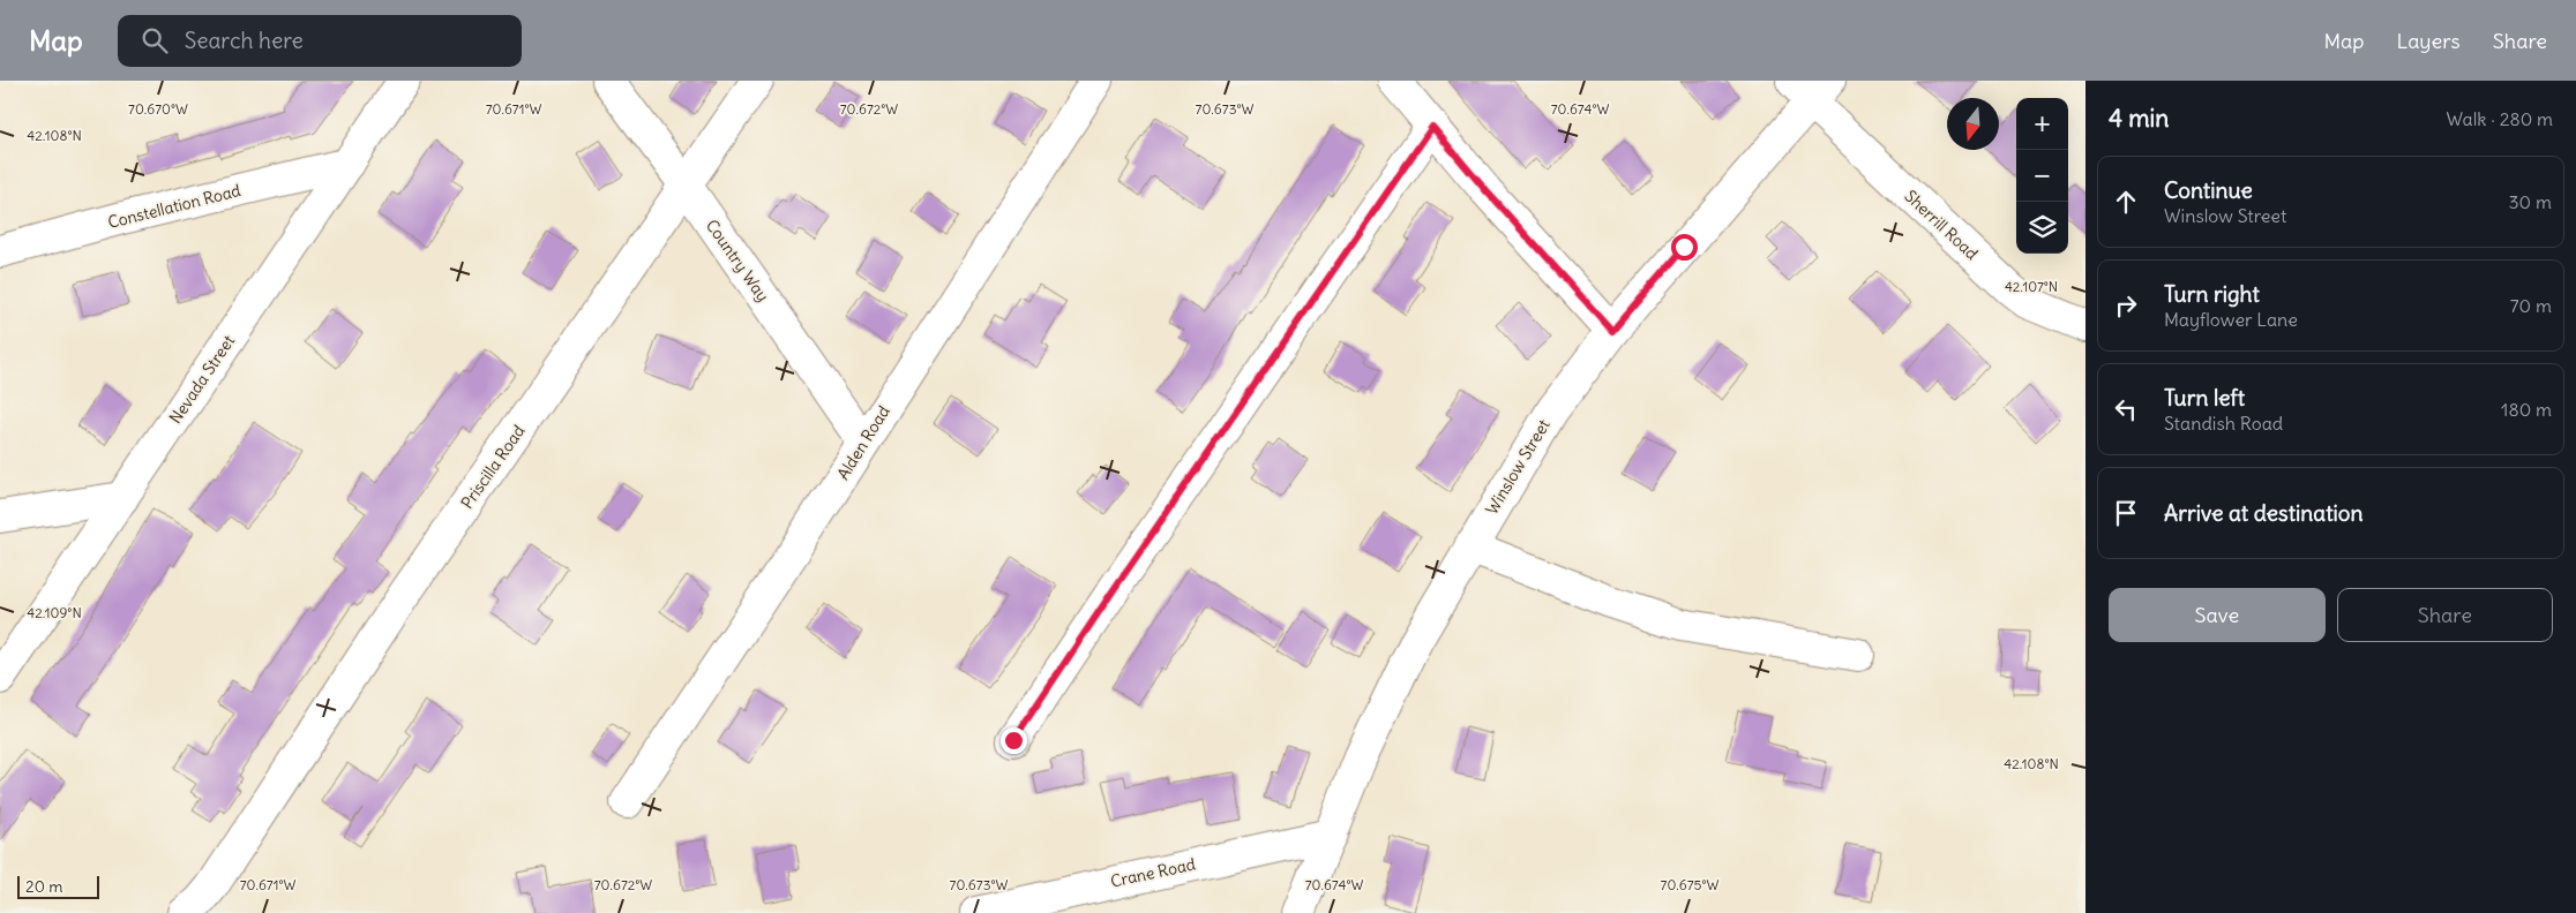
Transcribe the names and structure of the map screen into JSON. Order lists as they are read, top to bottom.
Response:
{
  "streets": {
    "street": [
      "Constellation Road",
      "Sherrill Road",
      "Country Way",
      "Nevada Street",
      "Alden Road",
      "Priscilla Road",
      "Winslow Street",
      "Crane Road"
    ]
  },
  "crossings": [
    ["Constellation Road", "Nevada Street"],
    ["Sherrill Road", "Winslow Street"],
    ["Country Way", "Alden Road"],
    ["Country Way", "Priscilla Road"],
    ["Winslow Street", "Crane Road"]
  ],
  "scale_bar": "20 m",
  "north": "bottom",
  "page": {
    "header": "Map",
    "search": "Search here",
    "nav": ["Map", "Layers", "Share"],
    "heading": ["4 min", "Walk · 280 m"],
    "map_buttons": ["+", "−"],
    "list": [
      ["Continue", "Winslow Street", "30 m"],
      ["Turn right", "Mayflower Lane", "70 m"],
      ["Turn left", "Standish Road", "180 m"],
      "Arrive at destination"
    ],
    "buttons": ["Save", "Share"],
    "scale": "20 m"
  },
  "coordinates": [
    "70.670°W",
    "70.671°W",
    "70.672°W",
    "70.673°W",
    "70.674°W",
    "42.108°N",
    "42.107°N",
    "42.109°N",
    "70.675°W"
  ]
}
